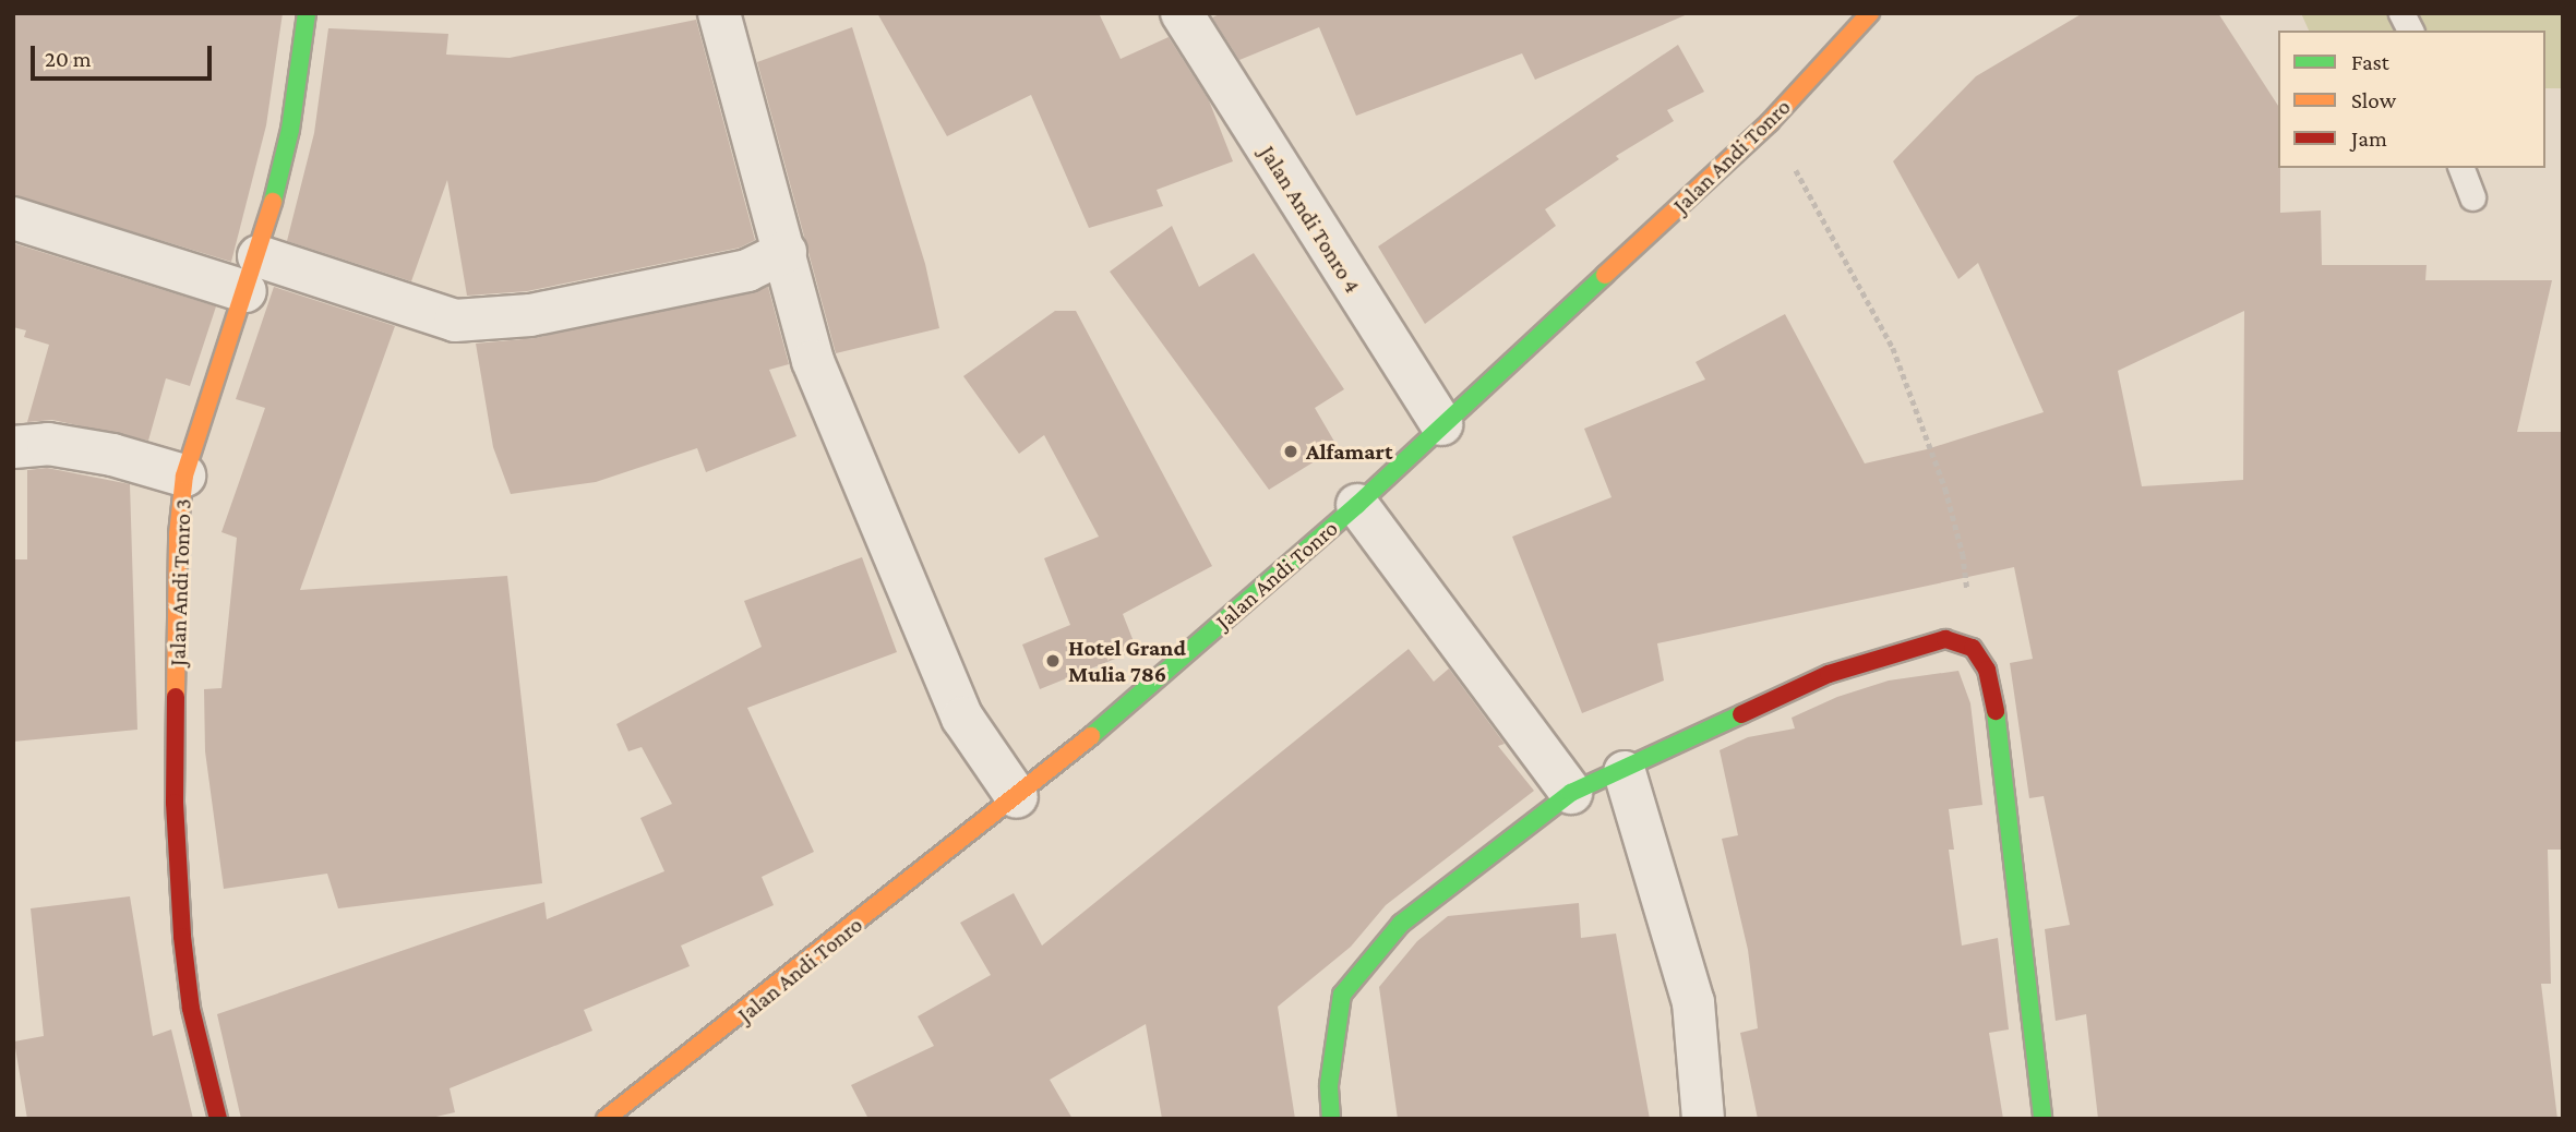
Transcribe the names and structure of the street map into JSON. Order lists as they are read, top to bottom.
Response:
{
  "streets": {
    "street": ["Jalan Andi Tonro", "Jalan Andi Tonro 4", "Jalan Andi Tonro 3"]
  },
  "crossings": [
    ["Jalan Andi Tonro", "Jalan Andi Tonro 4"]
  ],
  "places": ["Alfamart", "Hotel Grand Mulia 786"],
  "legend": ["Fast", "Slow", "Jam"],
  "scale_bar": "20 m"
}
